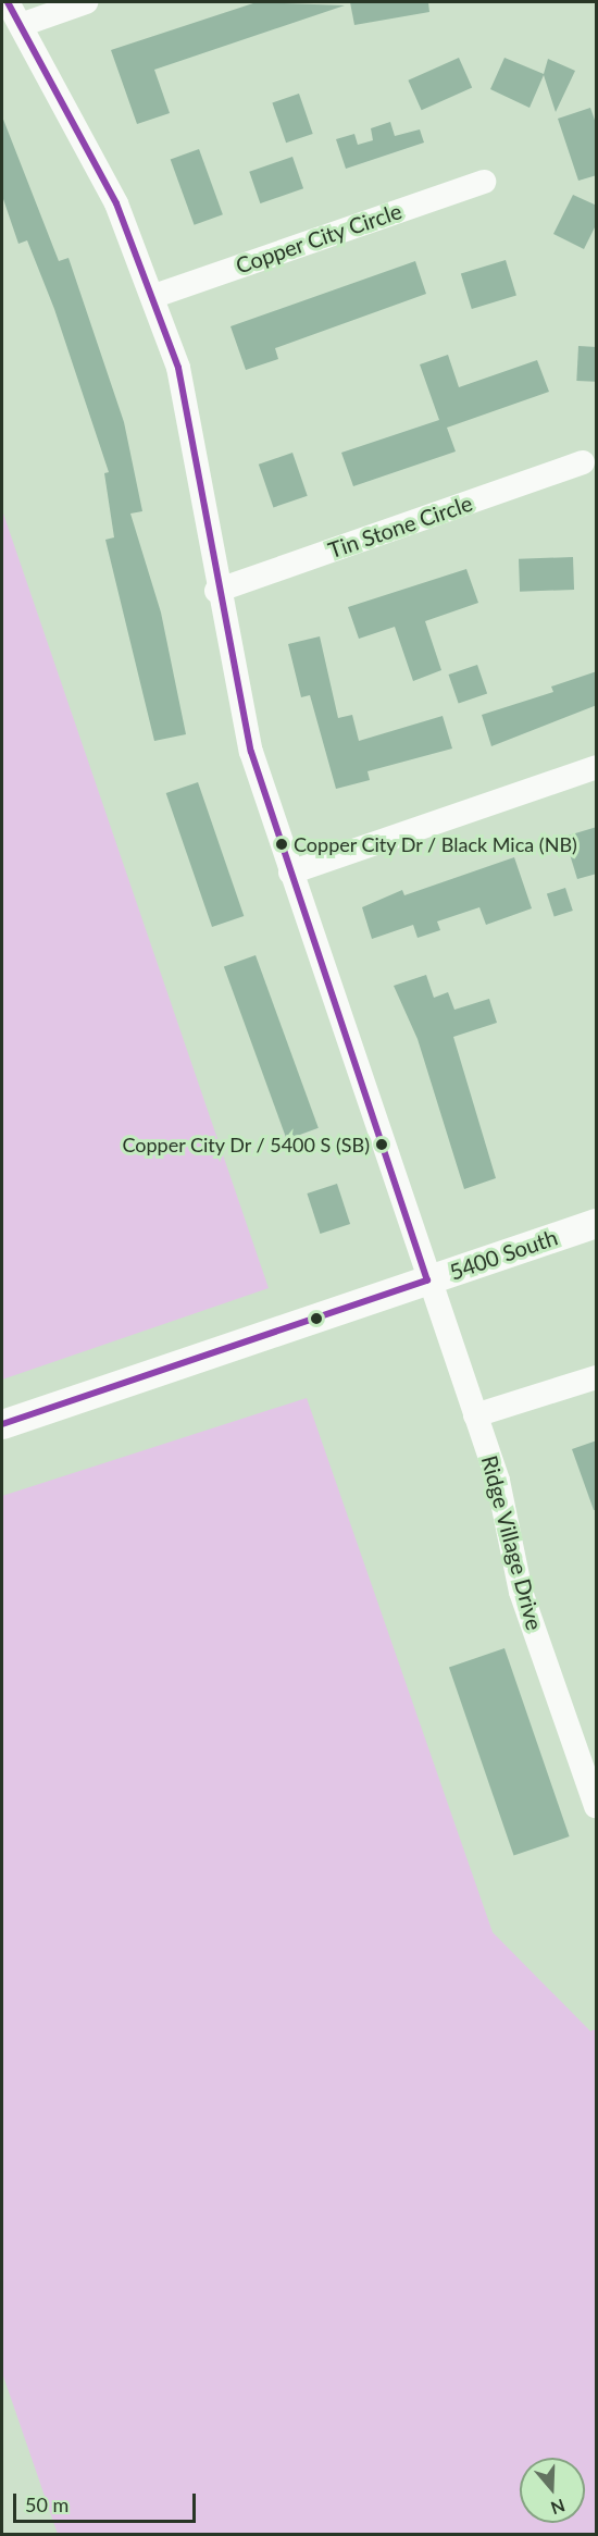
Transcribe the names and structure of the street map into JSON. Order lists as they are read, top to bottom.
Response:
{
  "streets": {
    "main road": ["5400 South"],
    "street": ["Copper City Circle", "Tin Stone Circle", "Ridge Village Drive"]
  },
  "crossings": [
    ["Copper City Circle", "Ridge Village Drive"],
    ["Tin Stone Circle", "Ridge Village Drive"],
    ["5400 South", "Ridge Village Drive"]
  ],
  "places": ["Copper City Dr / Black Mica (NB)", "Copper City Dr / 5400 S (SB)"],
  "scale_bar": "50 m",
  "north": "bottom"
}
